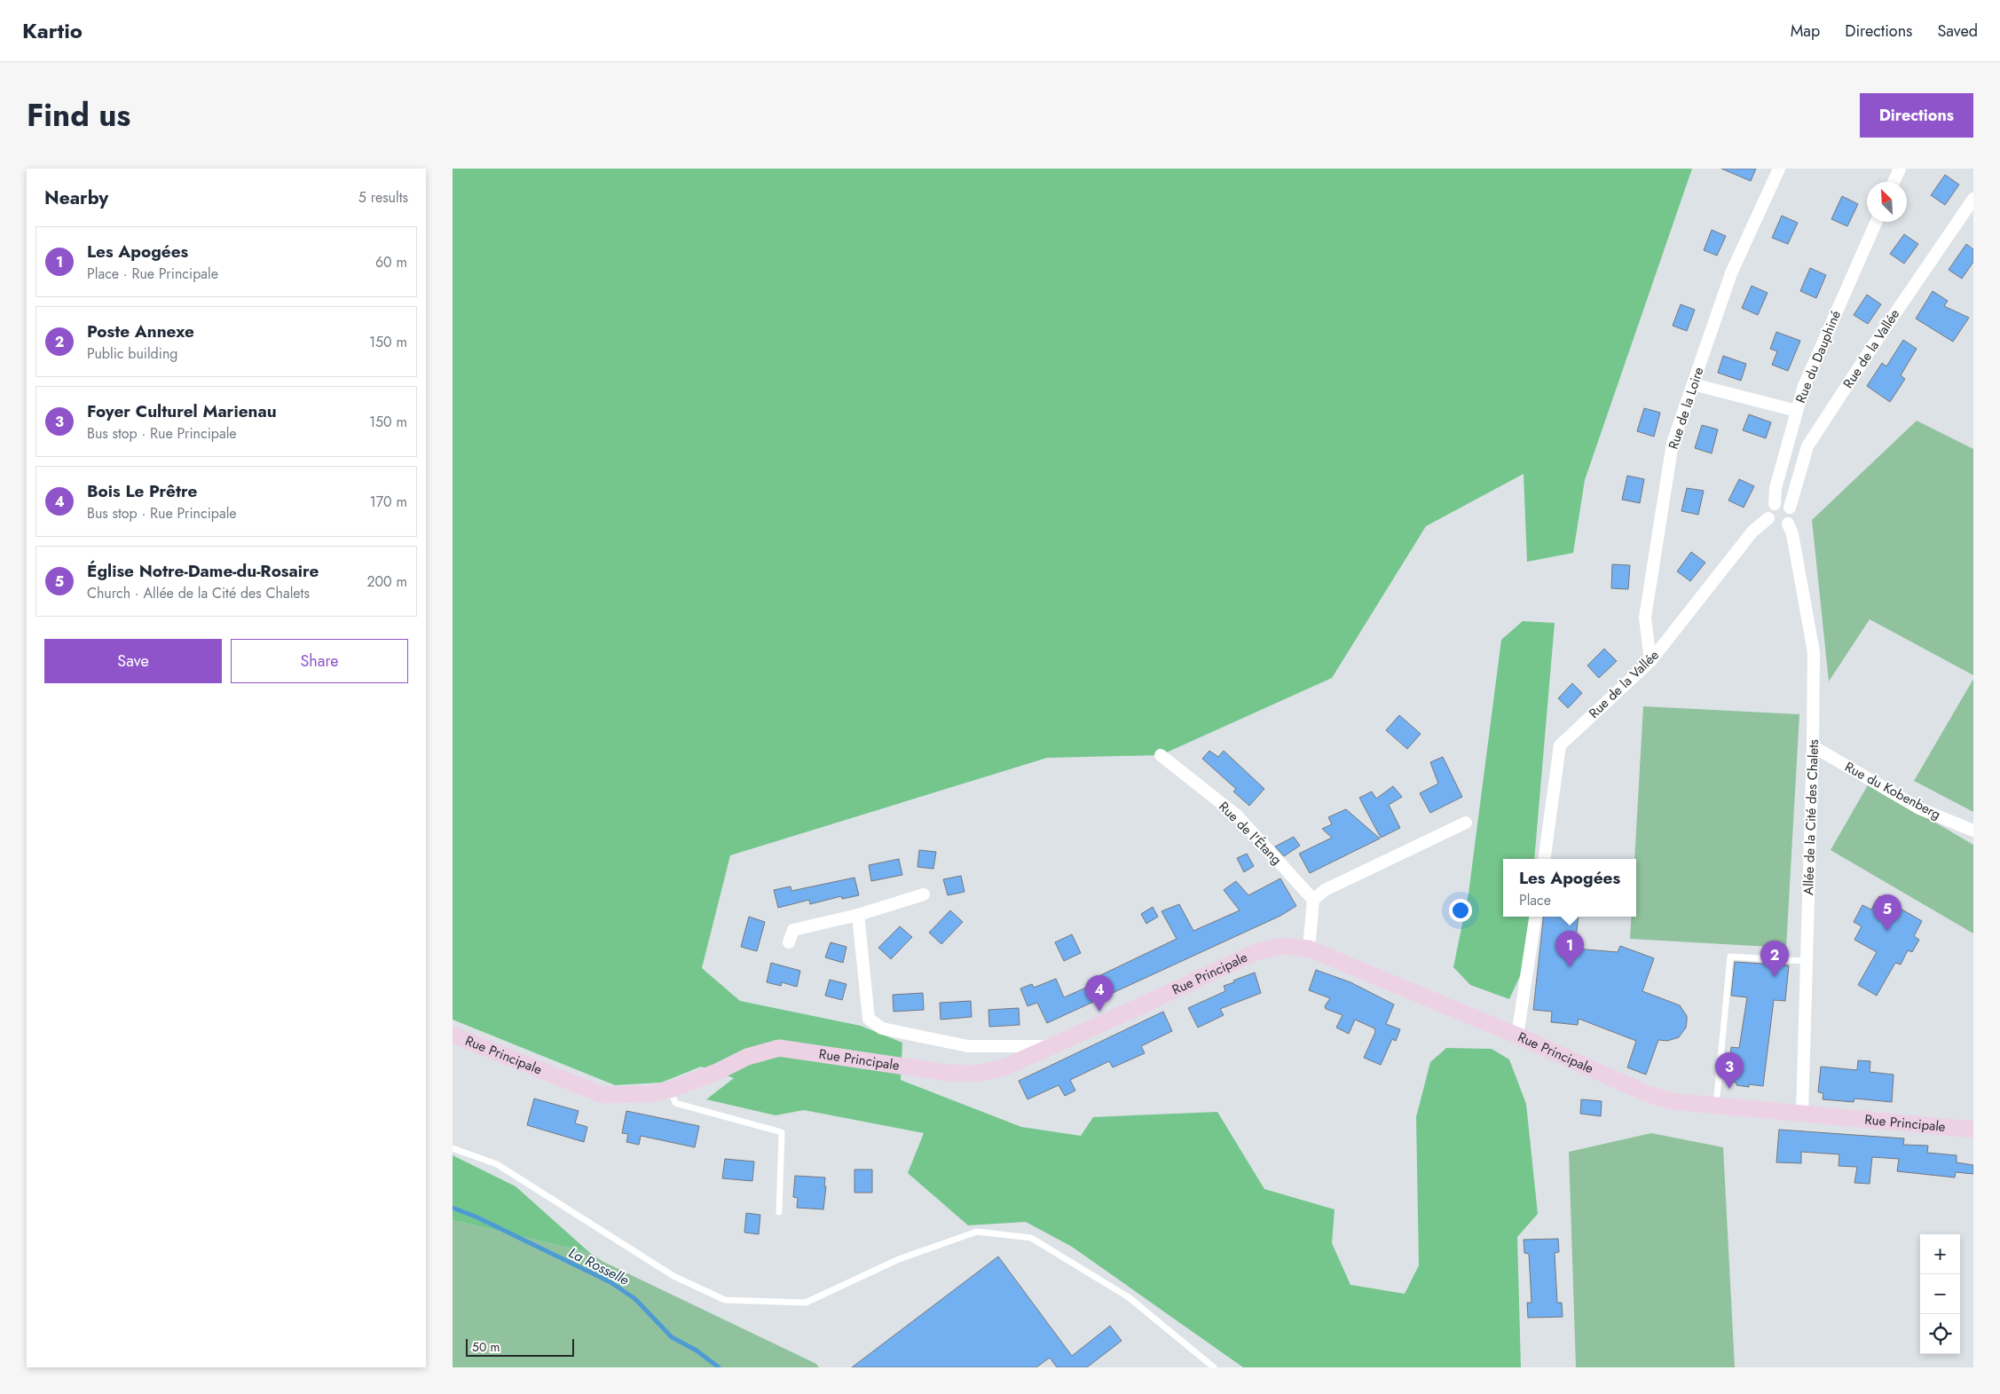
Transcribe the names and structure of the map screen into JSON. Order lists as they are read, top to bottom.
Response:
{
  "streets": {
    "main road": ["Rue Principale"],
    "street": [
      "Rue de la Vallée",
      "Rue du Dauphiné",
      "Rue de la Loire",
      "Rue du Kobenberg",
      "Allée de la Cité des Chalets",
      "Rue de l'Étang"
    ]
  },
  "crossings": [
    ["Rue de la Vallée", "Rue du Dauphiné"],
    ["Rue de la Vallée", "Rue de la Loire"],
    ["Rue de la Vallée", "Allée de la Cité des Chalets"],
    ["Rue du Dauphiné", "Allée de la Cité des Chalets"],
    ["Rue du Kobenberg", "Allée de la Cité des Chalets"],
    ["Allée de la Cité des Chalets", "Rue Principale"]
  ],
  "water": ["La Rosselle"],
  "scale_bar": "50 m",
  "north": "top left",
  "page": {
    "header": "Kartio",
    "nav": ["Map", "Directions", "Saved"],
    "title": "Find us",
    "buttons": [
      "Directions",
      ["Save", "Share"]
    ],
    "heading": ["Nearby", "5 results"],
    "list": [
      {
        "mark": "1",
        "name": "Les Apogées",
        "note": "Place · Rue Principale",
        "value": "60 m"
      },
      {
        "mark": "2",
        "name": "Poste Annexe",
        "note": "Public building",
        "value": "150 m"
      },
      {
        "mark": "3",
        "name": "Foyer Culturel Marienau",
        "note": "Bus stop · Rue Principale",
        "value": "150 m"
      },
      {
        "mark": "4",
        "name": "Bois Le Prêtre",
        "note": "Bus stop · Rue Principale",
        "value": "170 m"
      },
      {
        "mark": "5",
        "name": "Église Notre-Dame-du-Rosaire",
        "note": "Church · Allée de la Cité des Chalets",
        "value": "200 m"
      }
    ],
    "popup": ["Les Apogées", "Place"],
    "pins": [
      "5",
      "1",
      "2",
      "4",
      "3"
    ],
    "map_buttons": ["+", "−"],
    "scale": "50 m"
  }
}
